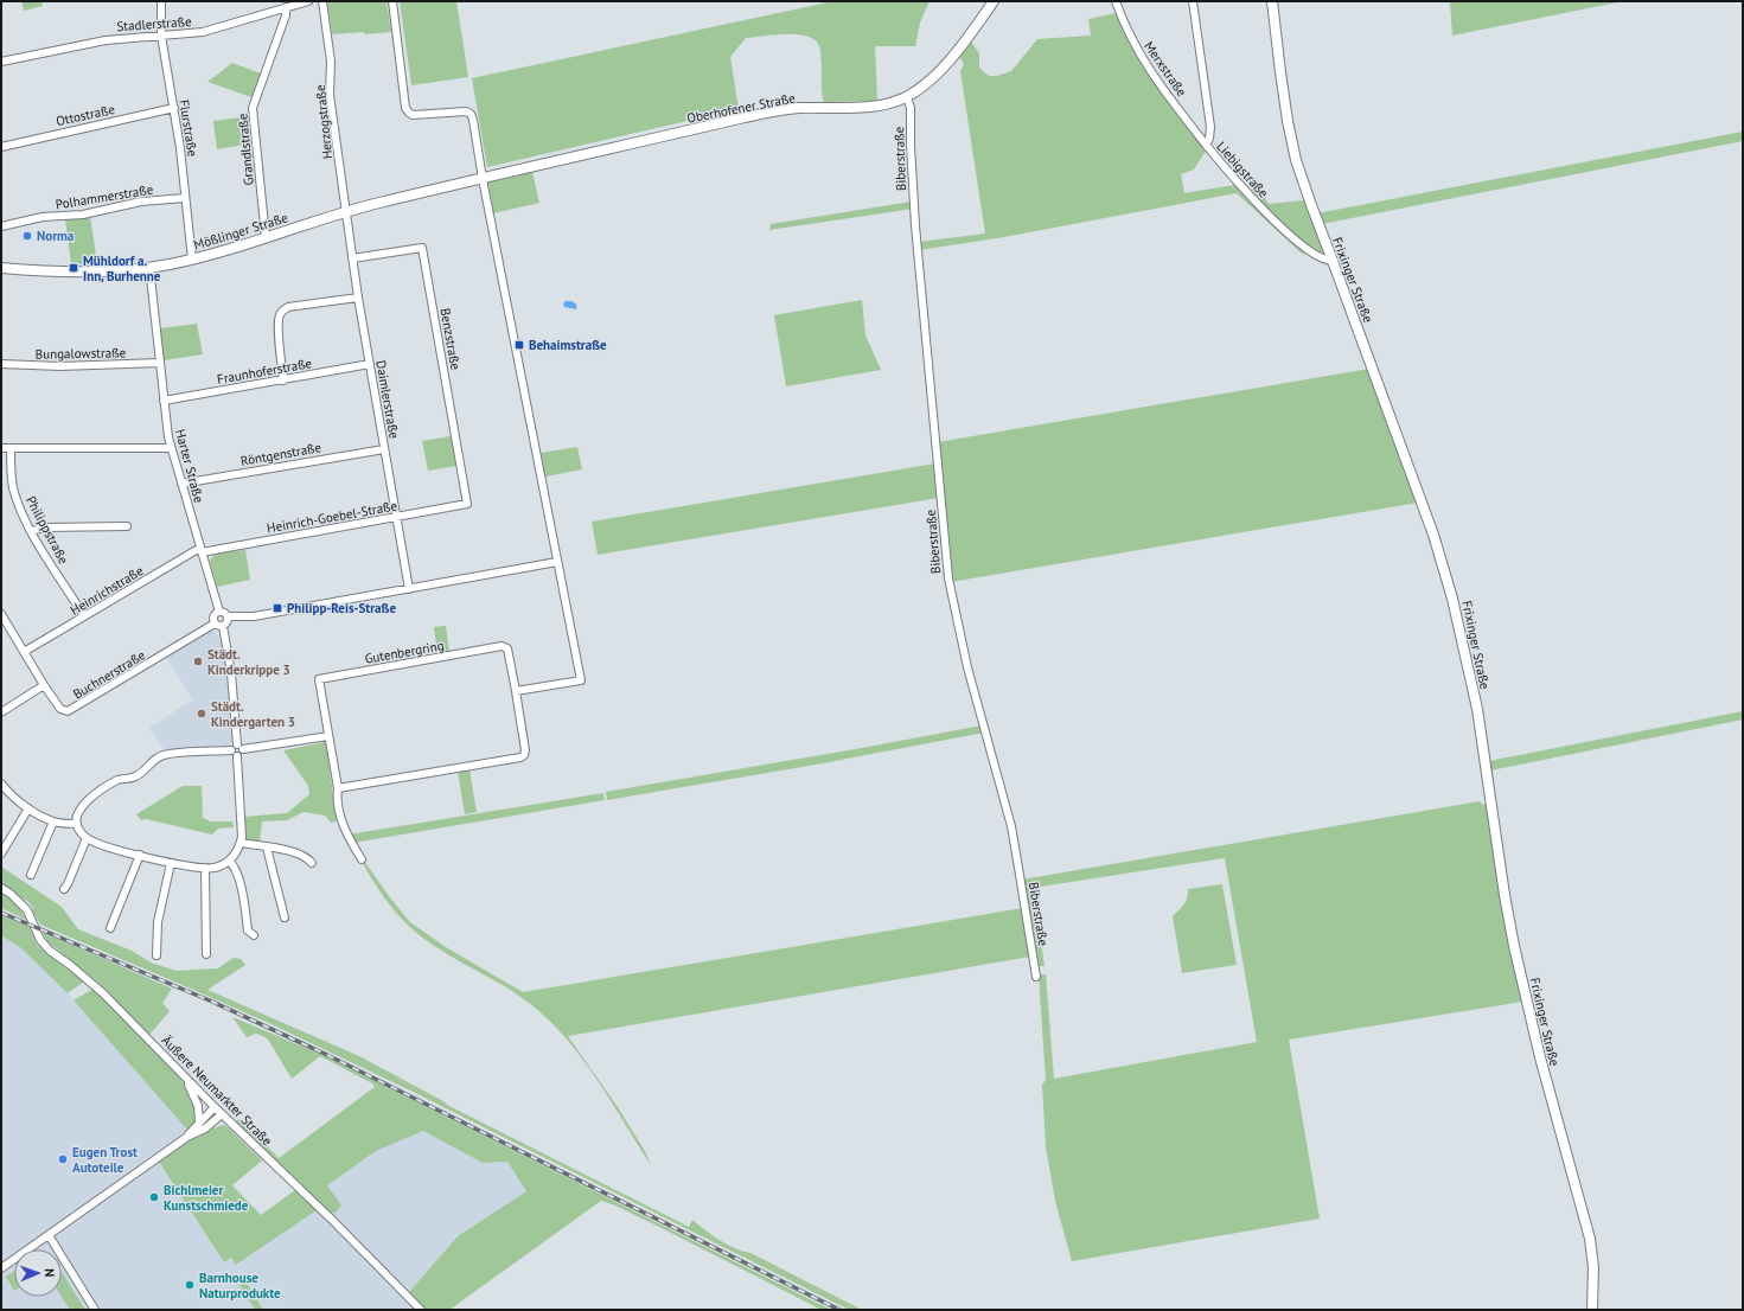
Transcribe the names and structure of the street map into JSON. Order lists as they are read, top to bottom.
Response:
{
  "streets": {
    "street": [
      "Stadlerstraße",
      "Merxstraße",
      "Oberhofener Straße",
      "Ottostraße",
      "Herzogstraße",
      "Flurstraße",
      "Grandlstraße",
      "Biberstraße",
      "Liebigstraße",
      "Polhammerstraße",
      "Mößlinger Straße",
      "Frixinger Straße",
      "Benzstraße",
      "Bungalowstraße",
      "Fraunhoferstraße",
      "Daimlerstraße",
      "Röntgenstraße",
      "Harter Straße",
      "Heinrich-Goebel-Straße",
      "Philippstraße",
      "Heinrichstraße",
      "Gutenbergring",
      "Buchnerstraße",
      "Äußere Neumarkter Straße"
    ]
  },
  "crossings": [
    ["Stadlerstraße", "Flurstraße"],
    ["Stadlerstraße", "Grandlstraße"],
    ["Merxstraße", "Liebigstraße"],
    ["Oberhofener Straße", "Biberstraße"],
    ["Oberhofener Straße", "Mößlinger Straße"],
    ["Ottostraße", "Flurstraße"],
    ["Herzogstraße", "Mößlinger Straße"],
    ["Herzogstraße", "Daimlerstraße"],
    ["Flurstraße", "Polhammerstraße"],
    ["Flurstraße", "Mößlinger Straße"],
    ["Grandlstraße", "Mößlinger Straße"],
    ["Liebigstraße", "Frixinger Straße"],
    ["Mößlinger Straße", "Daimlerstraße"],
    ["Mößlinger Straße", "Harter Straße"],
    ["Benzstraße", "Daimlerstraße"],
    ["Benzstraße", "Heinrich-Goebel-Straße"],
    ["Bungalowstraße", "Harter Straße"],
    ["Fraunhoferstraße", "Daimlerstraße"],
    ["Fraunhoferstraße", "Harter Straße"],
    ["Daimlerstraße", "Röntgenstraße"],
    ["Daimlerstraße", "Heinrich-Goebel-Straße"],
    ["Röntgenstraße", "Harter Straße"],
    ["Harter Straße", "Heinrich-Goebel-Straße"],
    ["Harter Straße", "Heinrichstraße"],
    ["Harter Straße", "Buchnerstraße"],
    ["Heinrich-Goebel-Straße", "Heinrichstraße"],
    ["Philippstraße", "Heinrichstraße"],
    ["Heinrichstraße", "Buchnerstraße"]
  ],
  "places": {
    "other": [
      "Norma",
      "Städt. Kinderkrippe 3",
      "Städt. Kindergarten 3",
      "Eugen Trost Autoteile",
      "Bichlmeier Kunstschmiede",
      "Barnhouse Naturprodukte"
    ],
    "transit": ["Mühldorf a. Inn, Burhenne", "Behaimstraße", "Philipp-Reis-Straße"]
  },
  "north": "right"
}
